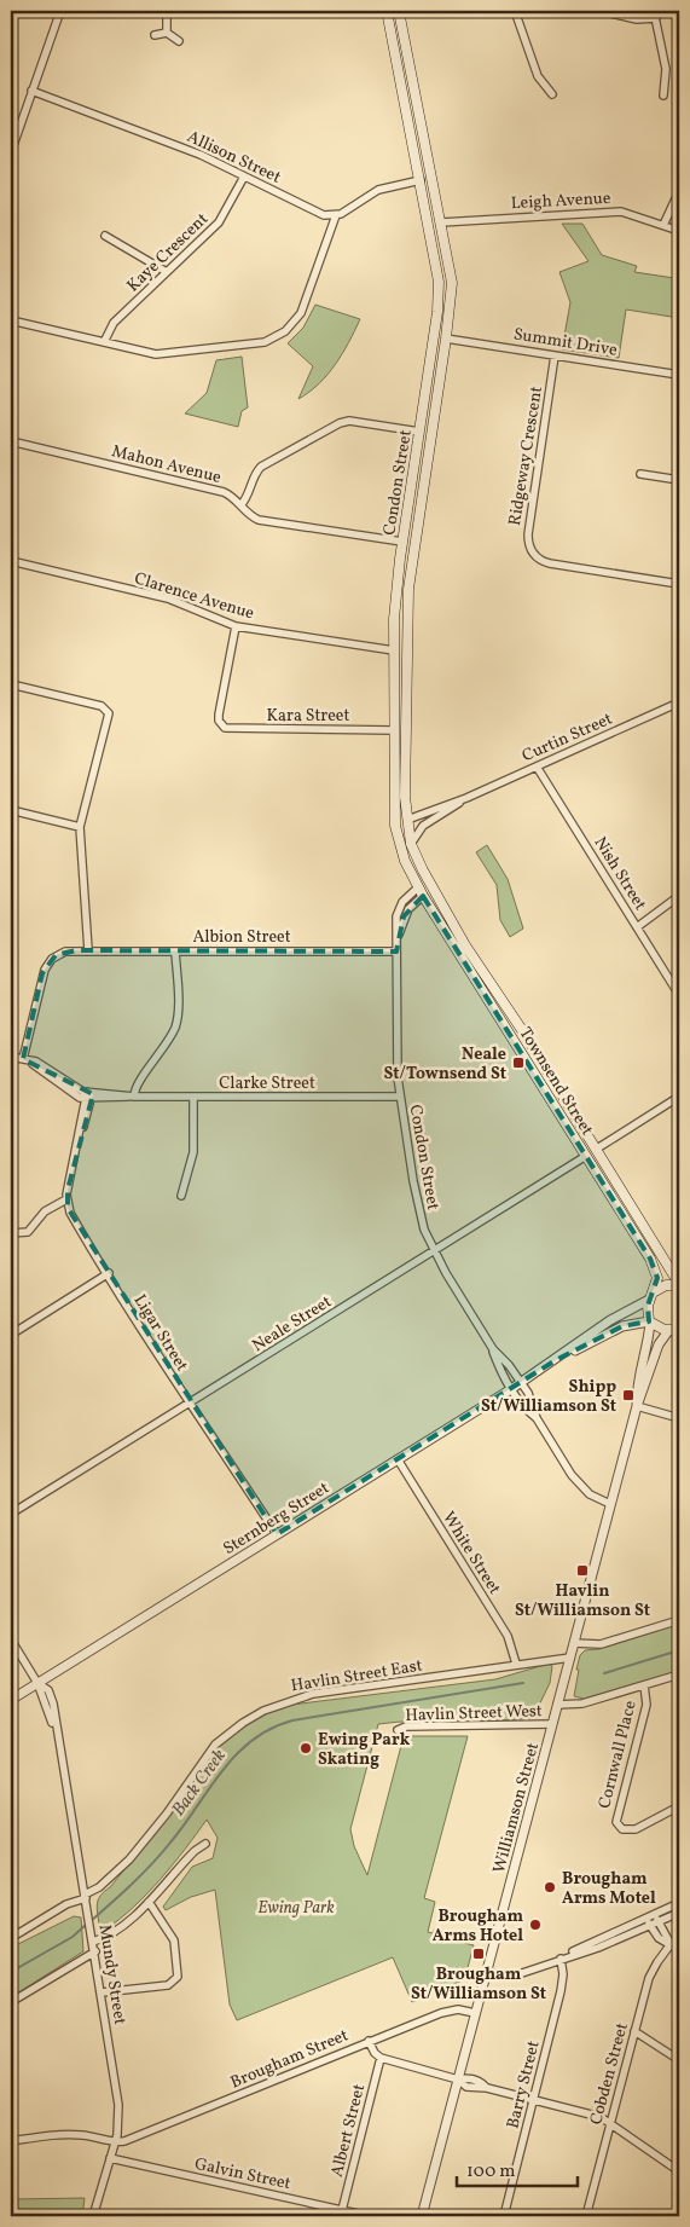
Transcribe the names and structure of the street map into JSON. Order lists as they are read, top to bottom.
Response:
{
  "streets": {
    "main road": [
      "Mahon Avenue",
      "Condon Street",
      "Clarence Avenue",
      "Townsend Street"
    ],
    "street": [
      "Allison Street",
      "Leigh Avenue",
      "Kaye Crescent",
      "Summit Drive",
      "Ridgeway Crescent",
      "Kara Street",
      "Curtin Street",
      "Nish Street",
      "Albion Street",
      "Clarke Street",
      "Neale Street",
      "Ligar Street",
      "Sternberg Street",
      "White Street",
      "Havlin Street East",
      "Havlin Street West",
      "Cornwall Place",
      "Williamson Street",
      "Mundy Street",
      "Brougham Street",
      "Cobden Street",
      "Barry Street",
      "Albert Street",
      "Galvin Street"
    ]
  },
  "crossings": [
    ["Allison Street", "Kaye Crescent"],
    ["Leigh Avenue", "Condon Street"],
    ["Summit Drive", "Ridgeway Crescent"],
    ["Summit Drive", "Condon Street"],
    ["Mahon Avenue", "Condon Street"],
    ["Condon Street", "Clarence Avenue"],
    ["Condon Street", "Kara Street"],
    ["Condon Street", "Curtin Street"],
    ["Condon Street", "Albion Street"],
    ["Condon Street", "Townsend Street"],
    ["Condon Street", "Clarke Street"],
    ["Condon Street", "Neale Street"],
    ["Condon Street", "Sternberg Street"],
    ["Condon Street", "Williamson Street"],
    ["Curtin Street", "Nish Street"],
    ["Albion Street", "Clarke Street"],
    ["Townsend Street", "Neale Street"],
    ["Townsend Street", "Sternberg Street"],
    ["Townsend Street", "Williamson Street"],
    ["Neale Street", "Ligar Street"],
    ["Ligar Street", "Sternberg Street"],
    ["Sternberg Street", "White Street"],
    ["Sternberg Street", "Williamson Street"],
    ["Sternberg Street", "Mundy Street"],
    ["White Street", "Havlin Street East"],
    ["Havlin Street East", "Williamson Street"],
    ["Havlin Street East", "Mundy Street"],
    ["Havlin Street West", "Cornwall Place"],
    ["Havlin Street West", "Williamson Street"],
    ["Williamson Street", "Brougham Street"],
    ["Mundy Street", "Brougham Street"],
    ["Mundy Street", "Galvin Street"],
    ["Albert Street", "Galvin Street"]
  ],
  "water": ["Back Creek"],
  "parks": ["Ewing Park"],
  "places": {
    "transit": [
      "Neale St/Townsend St",
      "Shipp St/Williamson St",
      "Havlin St/Williamson St",
      "Brougham St/Williamson St"
    ],
    "other": ["Ewing Park Skating", "Brougham Arms Motel", "Brougham Arms Hotel"]
  },
  "scale_bar": "100 m"
}
